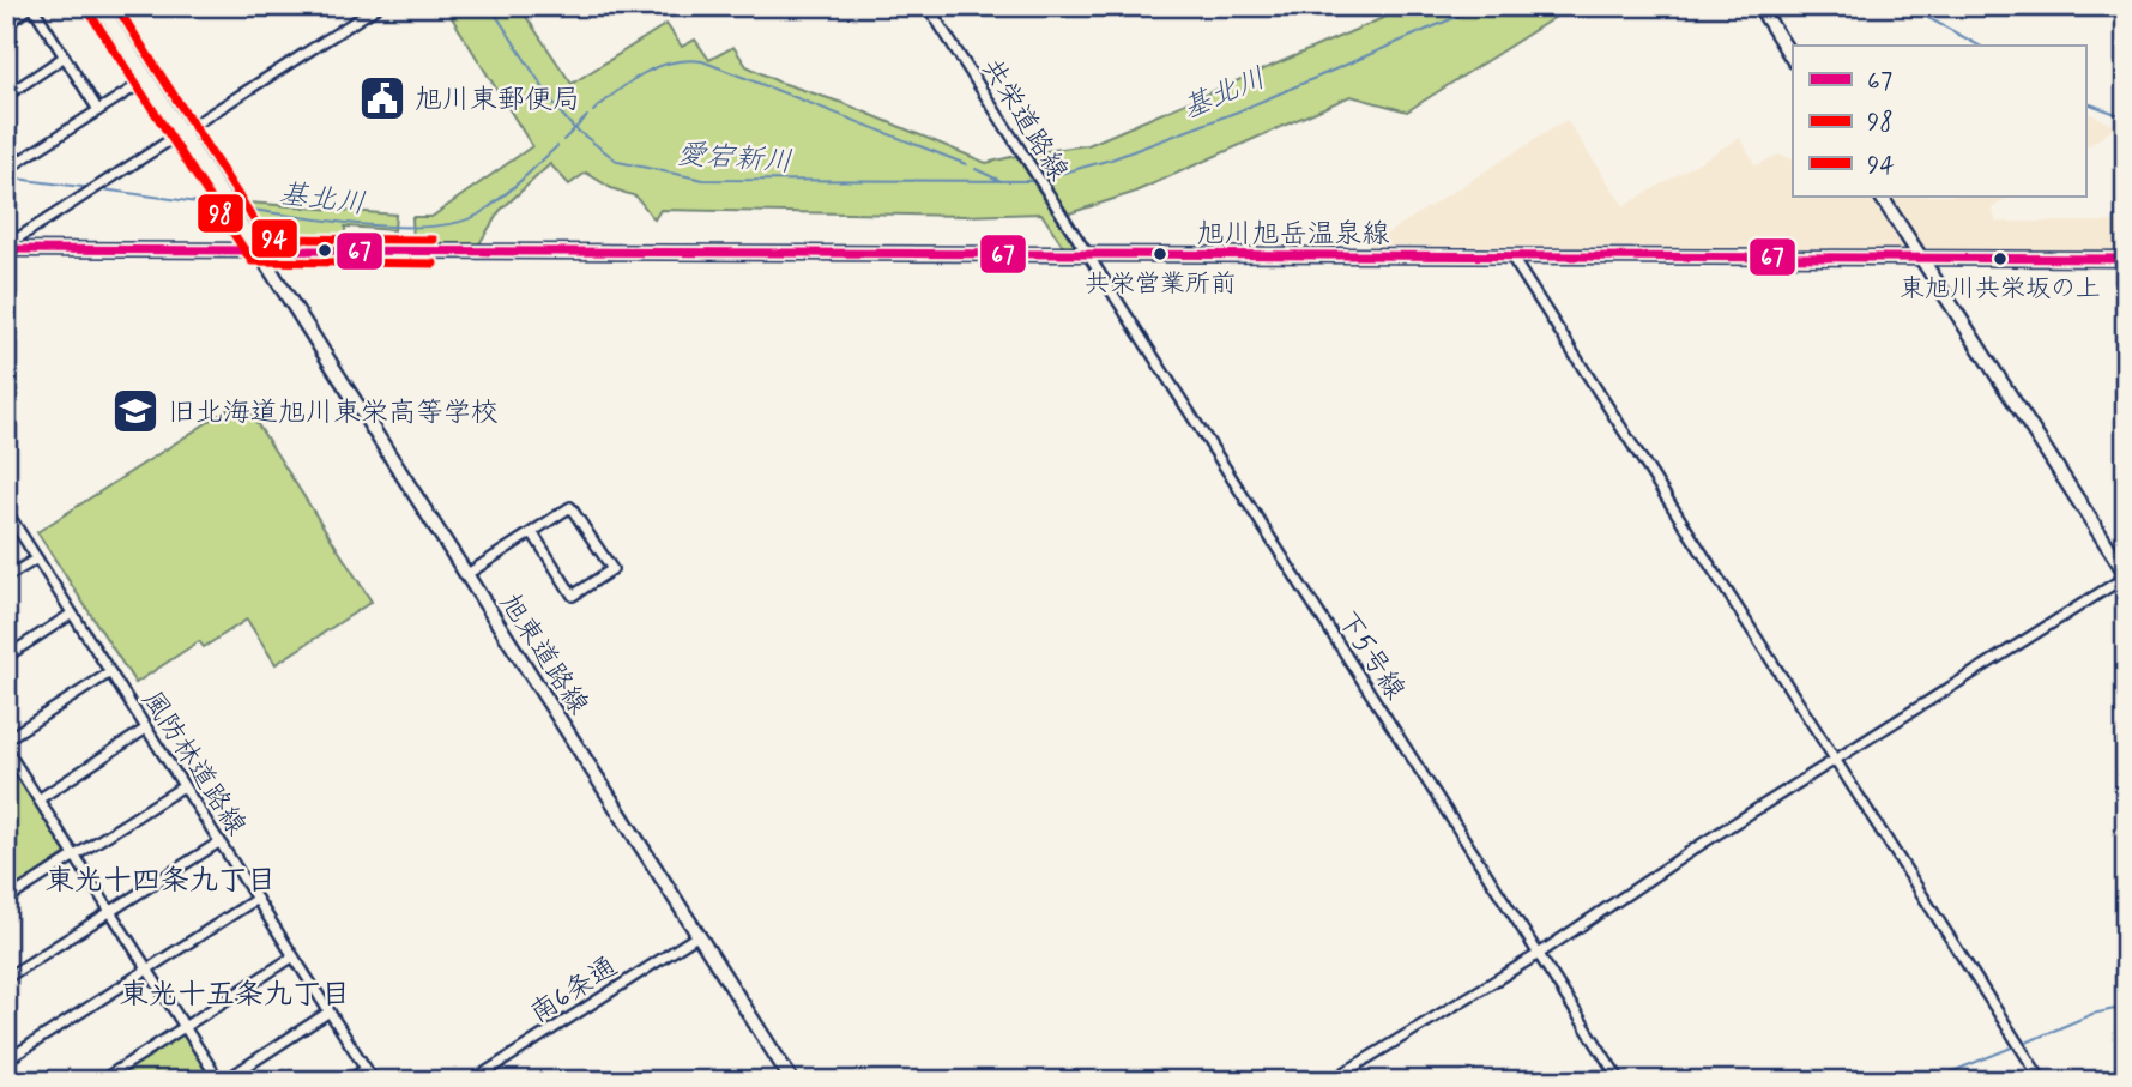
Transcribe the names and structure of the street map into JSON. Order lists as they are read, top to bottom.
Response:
{
  "streets": {
    "main road": ["旭川旭岳温泉線", "旭東道路線"],
    "street": [
      "共栄道路線",
      "下5号線",
      "風防林道路線",
      "南6条通"
    ]
  },
  "crossings": [
    ["共栄道路線", "旭川旭岳温泉線"],
    ["共栄道路線", "下5号線"],
    ["旭川旭岳温泉線", "旭東道路線"],
    ["旭川旭岳温泉線", "下5号線"],
    ["旭東道路線", "南6条通"]
  ],
  "districts": ["東光十四条九丁目", "東光十五条九丁目"],
  "water": ["基北川", "愛宕新川"],
  "places": {
    "public building": ["旭川東郵便局"],
    "other": ["共栄営業所前", "東旭川共栄坂の上"],
    "school or university": ["旧北海道旭川東栄高等学校"]
  },
  "lines": ["transit line 94", "transit line 98", "transit line 67"],
  "legend": ["67", "98", "94"]
}
